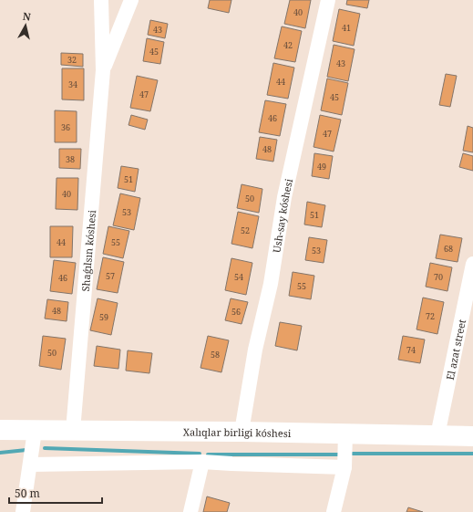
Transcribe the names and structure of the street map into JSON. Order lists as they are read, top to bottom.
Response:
{
  "streets": {
    "street": [
      "Ush-say kóshesi",
      "Shaǵılsın kóshesi",
      "El azat street",
      "Xalıqlar birligi kóshesi"
    ]
  },
  "crossings": [
    ["Ush-say kóshesi", "Xalıqlar birligi kóshesi"],
    ["Shaǵılsın kóshesi", "Xalıqlar birligi kóshesi"],
    ["El azat street", "Xalıqlar birligi kóshesi"]
  ],
  "house_numbers": [
    "40",
    "41",
    "43",
    "42",
    "45",
    "32",
    "43",
    "44",
    "34",
    "47",
    "45",
    "46",
    "36",
    "47",
    "48",
    "38",
    "49",
    "51",
    "40",
    "50",
    "53",
    "51",
    "52",
    "44",
    "55",
    "68",
    "53",
    "57",
    "54",
    "70",
    "46",
    "55",
    "48",
    "56",
    "72",
    "59",
    "74",
    "50",
    "58"
  ],
  "scale_bar": "50 m",
  "north": "top"
}
